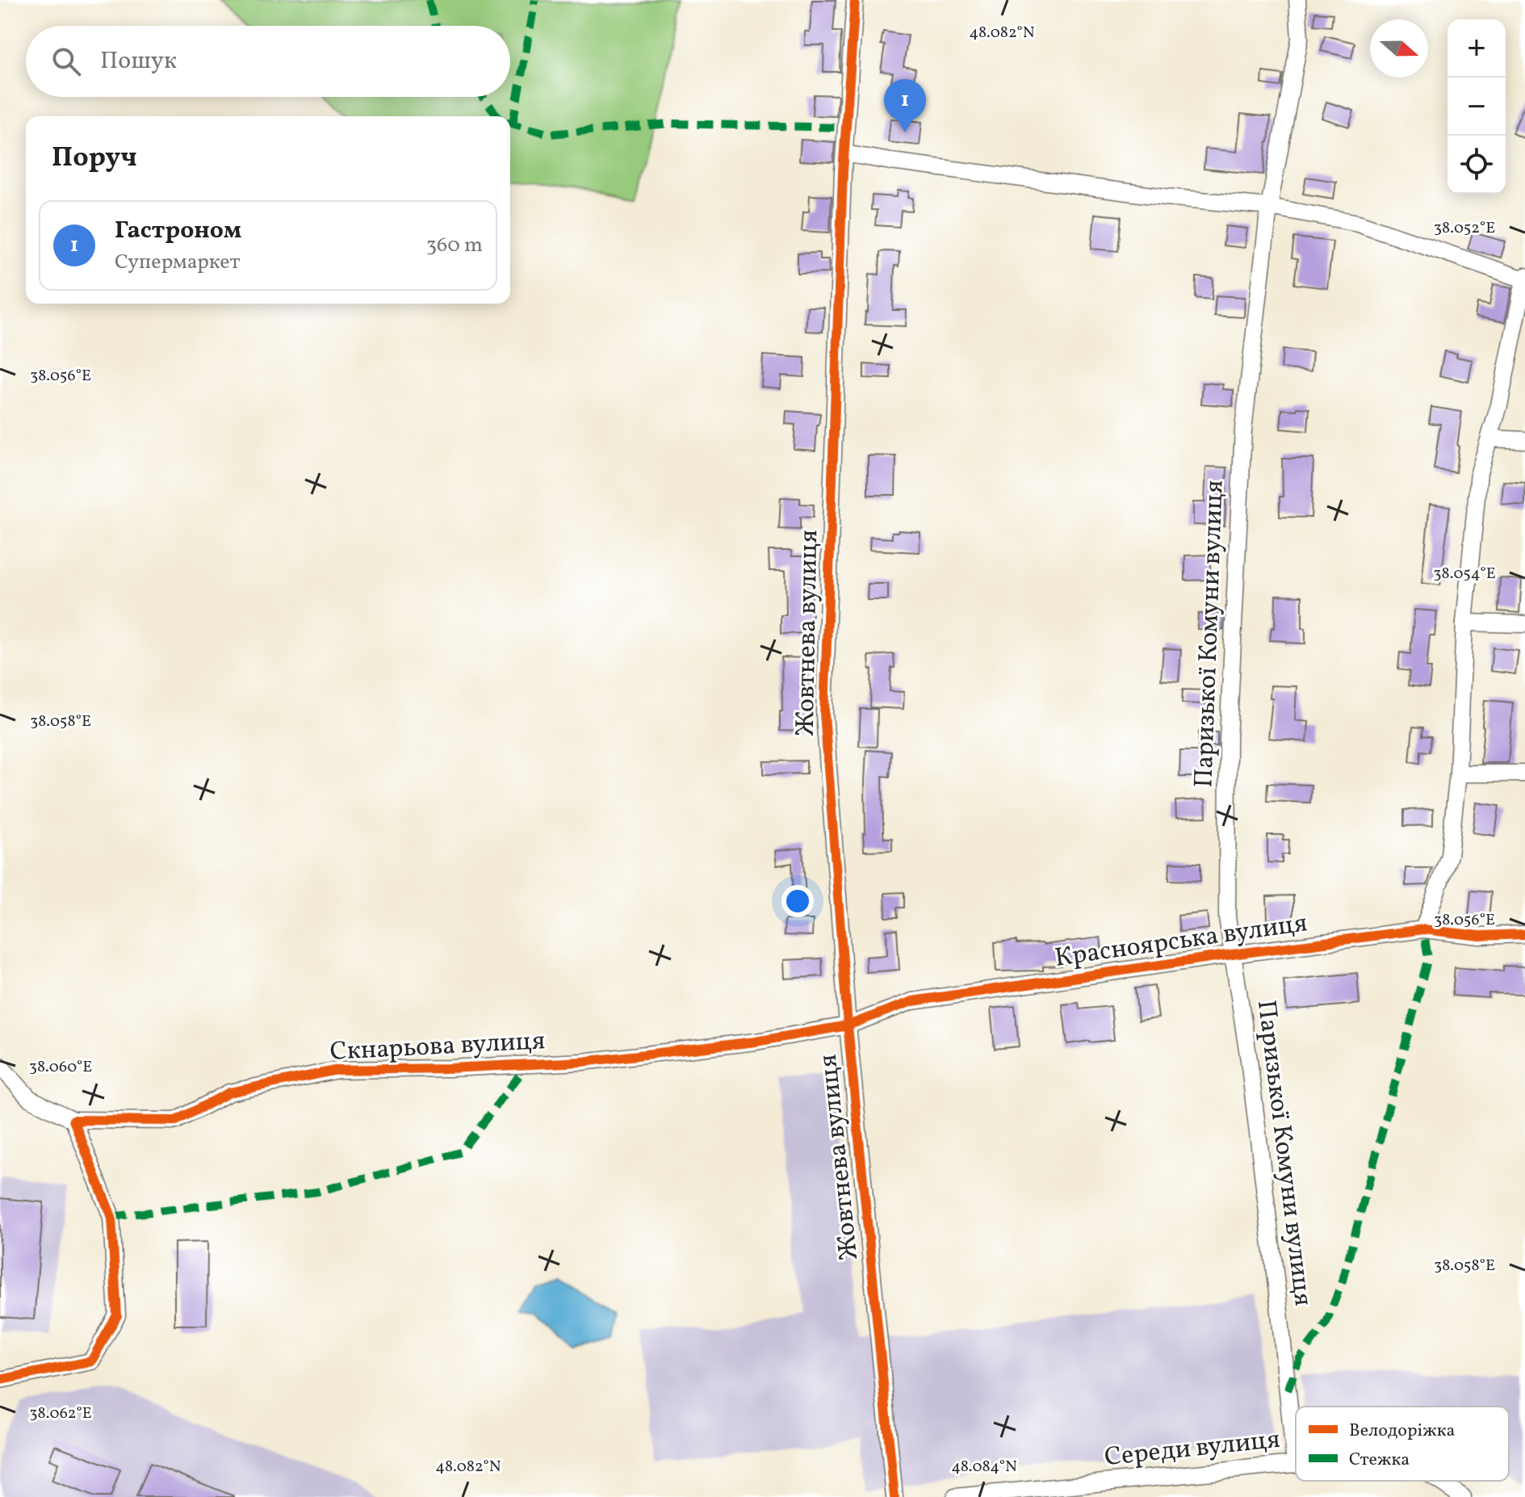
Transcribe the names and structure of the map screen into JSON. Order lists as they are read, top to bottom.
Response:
{
  "streets": {
    "street": [
      "Жовтнева вулиця",
      "Паризької Комуни вулиця",
      "Красноярська вулиця",
      "Скнарьова вулиця",
      "Середи вулиця"
    ]
  },
  "crossings": [
    ["Жовтнева вулиця", "Красноярська вулиця"],
    ["Жовтнева вулиця", "Скнарьова вулиця"],
    ["Паризької Комуни вулиця", "Красноярська вулиця"],
    ["Паризької Комуни вулиця", "Середи вулиця"],
    ["Красноярська вулиця", "Скнарьова вулиця"]
  ],
  "legend": ["Велодоріжка", "Стежка"],
  "north": "right",
  "page": {
    "map_buttons": ["+", "−"],
    "search": "Пошук",
    "pins": "1",
    "heading": "Поруч",
    "list": [
      {
        "mark": "1",
        "name": "Гастроном",
        "note": "Супермаркет",
        "value": "360 m"
      }
    ]
  },
  "coordinates": [
    "48.082°N",
    "38.052°E",
    "38.056°E",
    "38.054°E",
    "38.058°E",
    "38.060°E",
    "38.062°E",
    "48.084°N"
  ]
}
